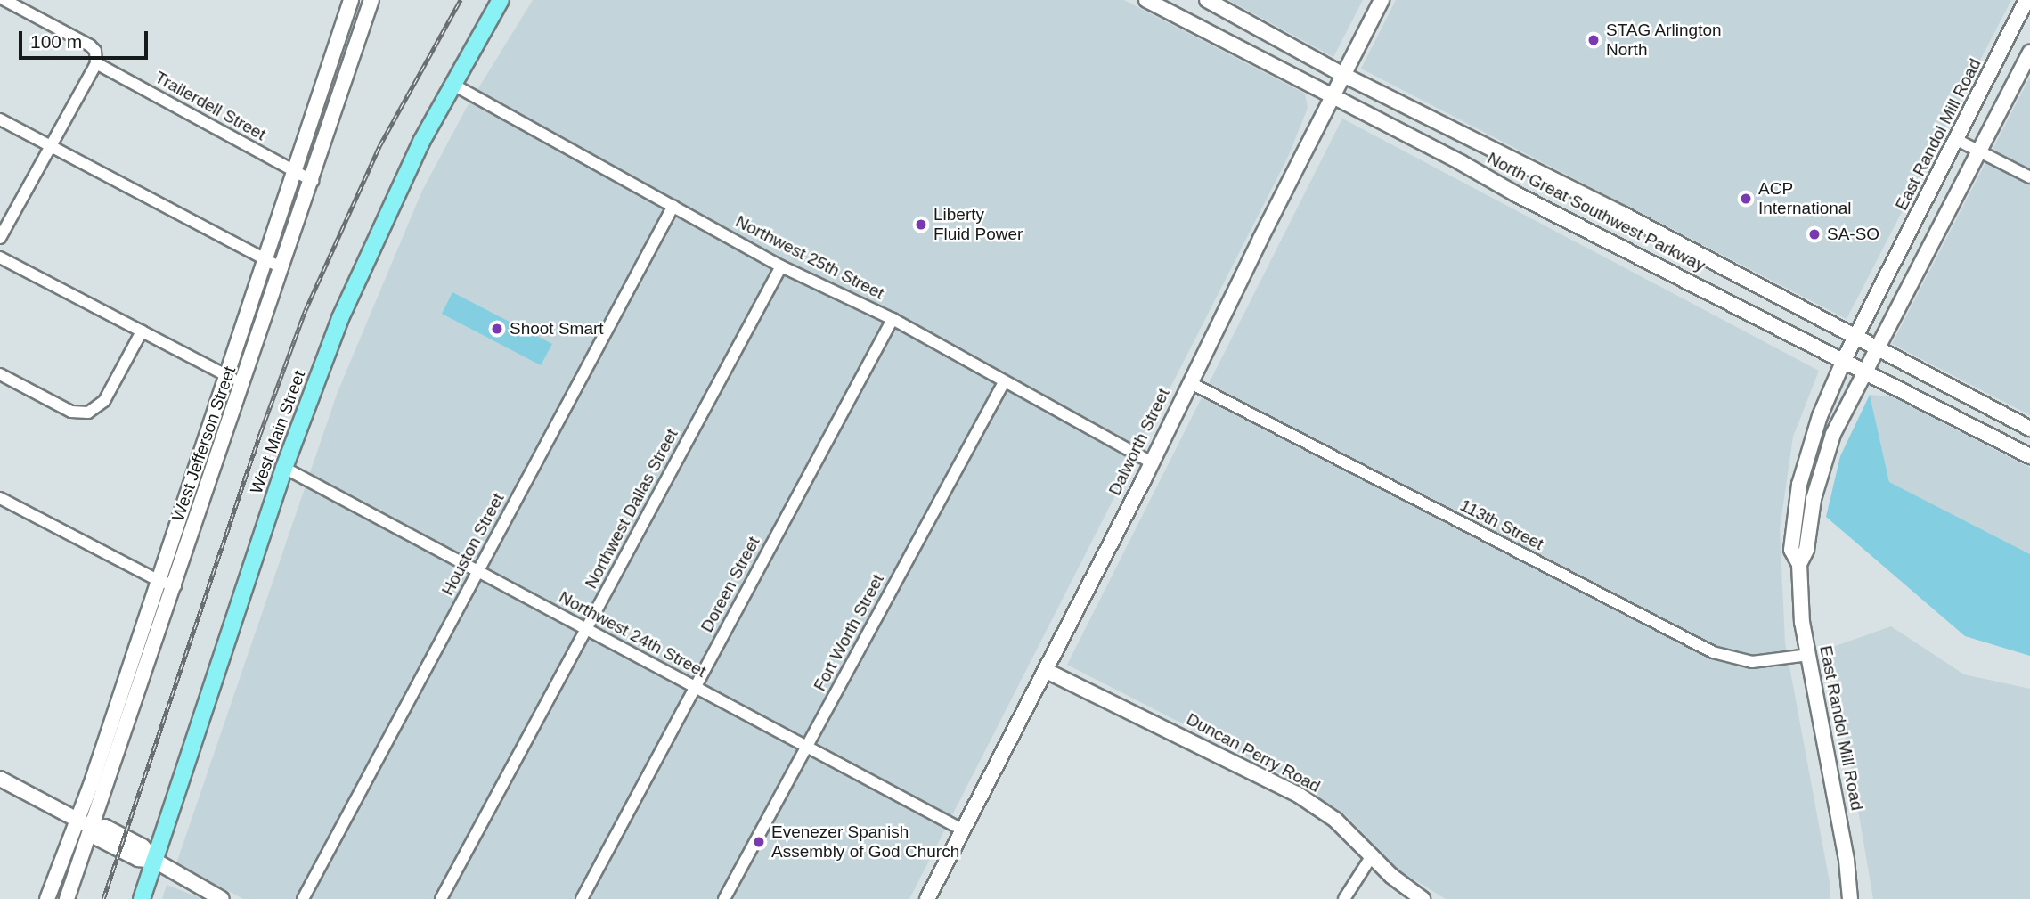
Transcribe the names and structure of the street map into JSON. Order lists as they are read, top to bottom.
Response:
{
  "streets": {
    "main road": [
      "East Randol Mill Road",
      "North Great Southwest Parkway",
      "West Main Street",
      "Dalworth Street",
      "West Jefferson Street",
      "Duncan Perry Road"
    ],
    "street": [
      "Trailerdell Street",
      "Northwest 25th Street",
      "Northwest Dallas Street",
      "113th Street",
      "Houston Street",
      "Doreen Street",
      "Fort Worth Street",
      "Northwest 24th Street"
    ]
  },
  "crossings": [
    ["Trailerdell Street", "West Jefferson Street"],
    ["East Randol Mill Road", "North Great Southwest Parkway"],
    ["East Randol Mill Road", "113th Street"],
    ["North Great Southwest Parkway", "Dalworth Street"],
    ["Northwest 25th Street", "West Main Street"],
    ["Northwest 25th Street", "Dalworth Street"],
    ["Northwest 25th Street", "Northwest Dallas Street"],
    ["Northwest 25th Street", "Houston Street"],
    ["Northwest 25th Street", "Doreen Street"],
    ["Northwest 25th Street", "Fort Worth Street"],
    ["West Main Street", "Northwest 24th Street"],
    ["Dalworth Street", "113th Street"],
    ["Dalworth Street", "Northwest 24th Street"],
    ["Dalworth Street", "Duncan Perry Road"],
    ["Northwest Dallas Street", "Northwest 24th Street"],
    ["Houston Street", "Northwest 24th Street"],
    ["Doreen Street", "Northwest 24th Street"],
    ["Fort Worth Street", "Northwest 24th Street"]
  ],
  "places": [
    "STAG Arlington North",
    "ACP International",
    "Liberty Fluid Power",
    "SA-SO",
    "Shoot Smart",
    "Evenezer Spanish Assembly of God Church"
  ],
  "scale_bar": "100 m"
}
